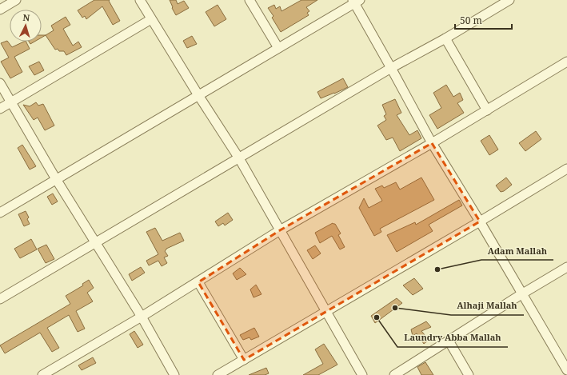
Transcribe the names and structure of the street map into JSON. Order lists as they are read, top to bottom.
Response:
{
  "places": ["Adam Mallah", "Alhaji Mallah", "Laundry Abba Mallah"],
  "scale_bar": "50 m",
  "north": "top"
}
